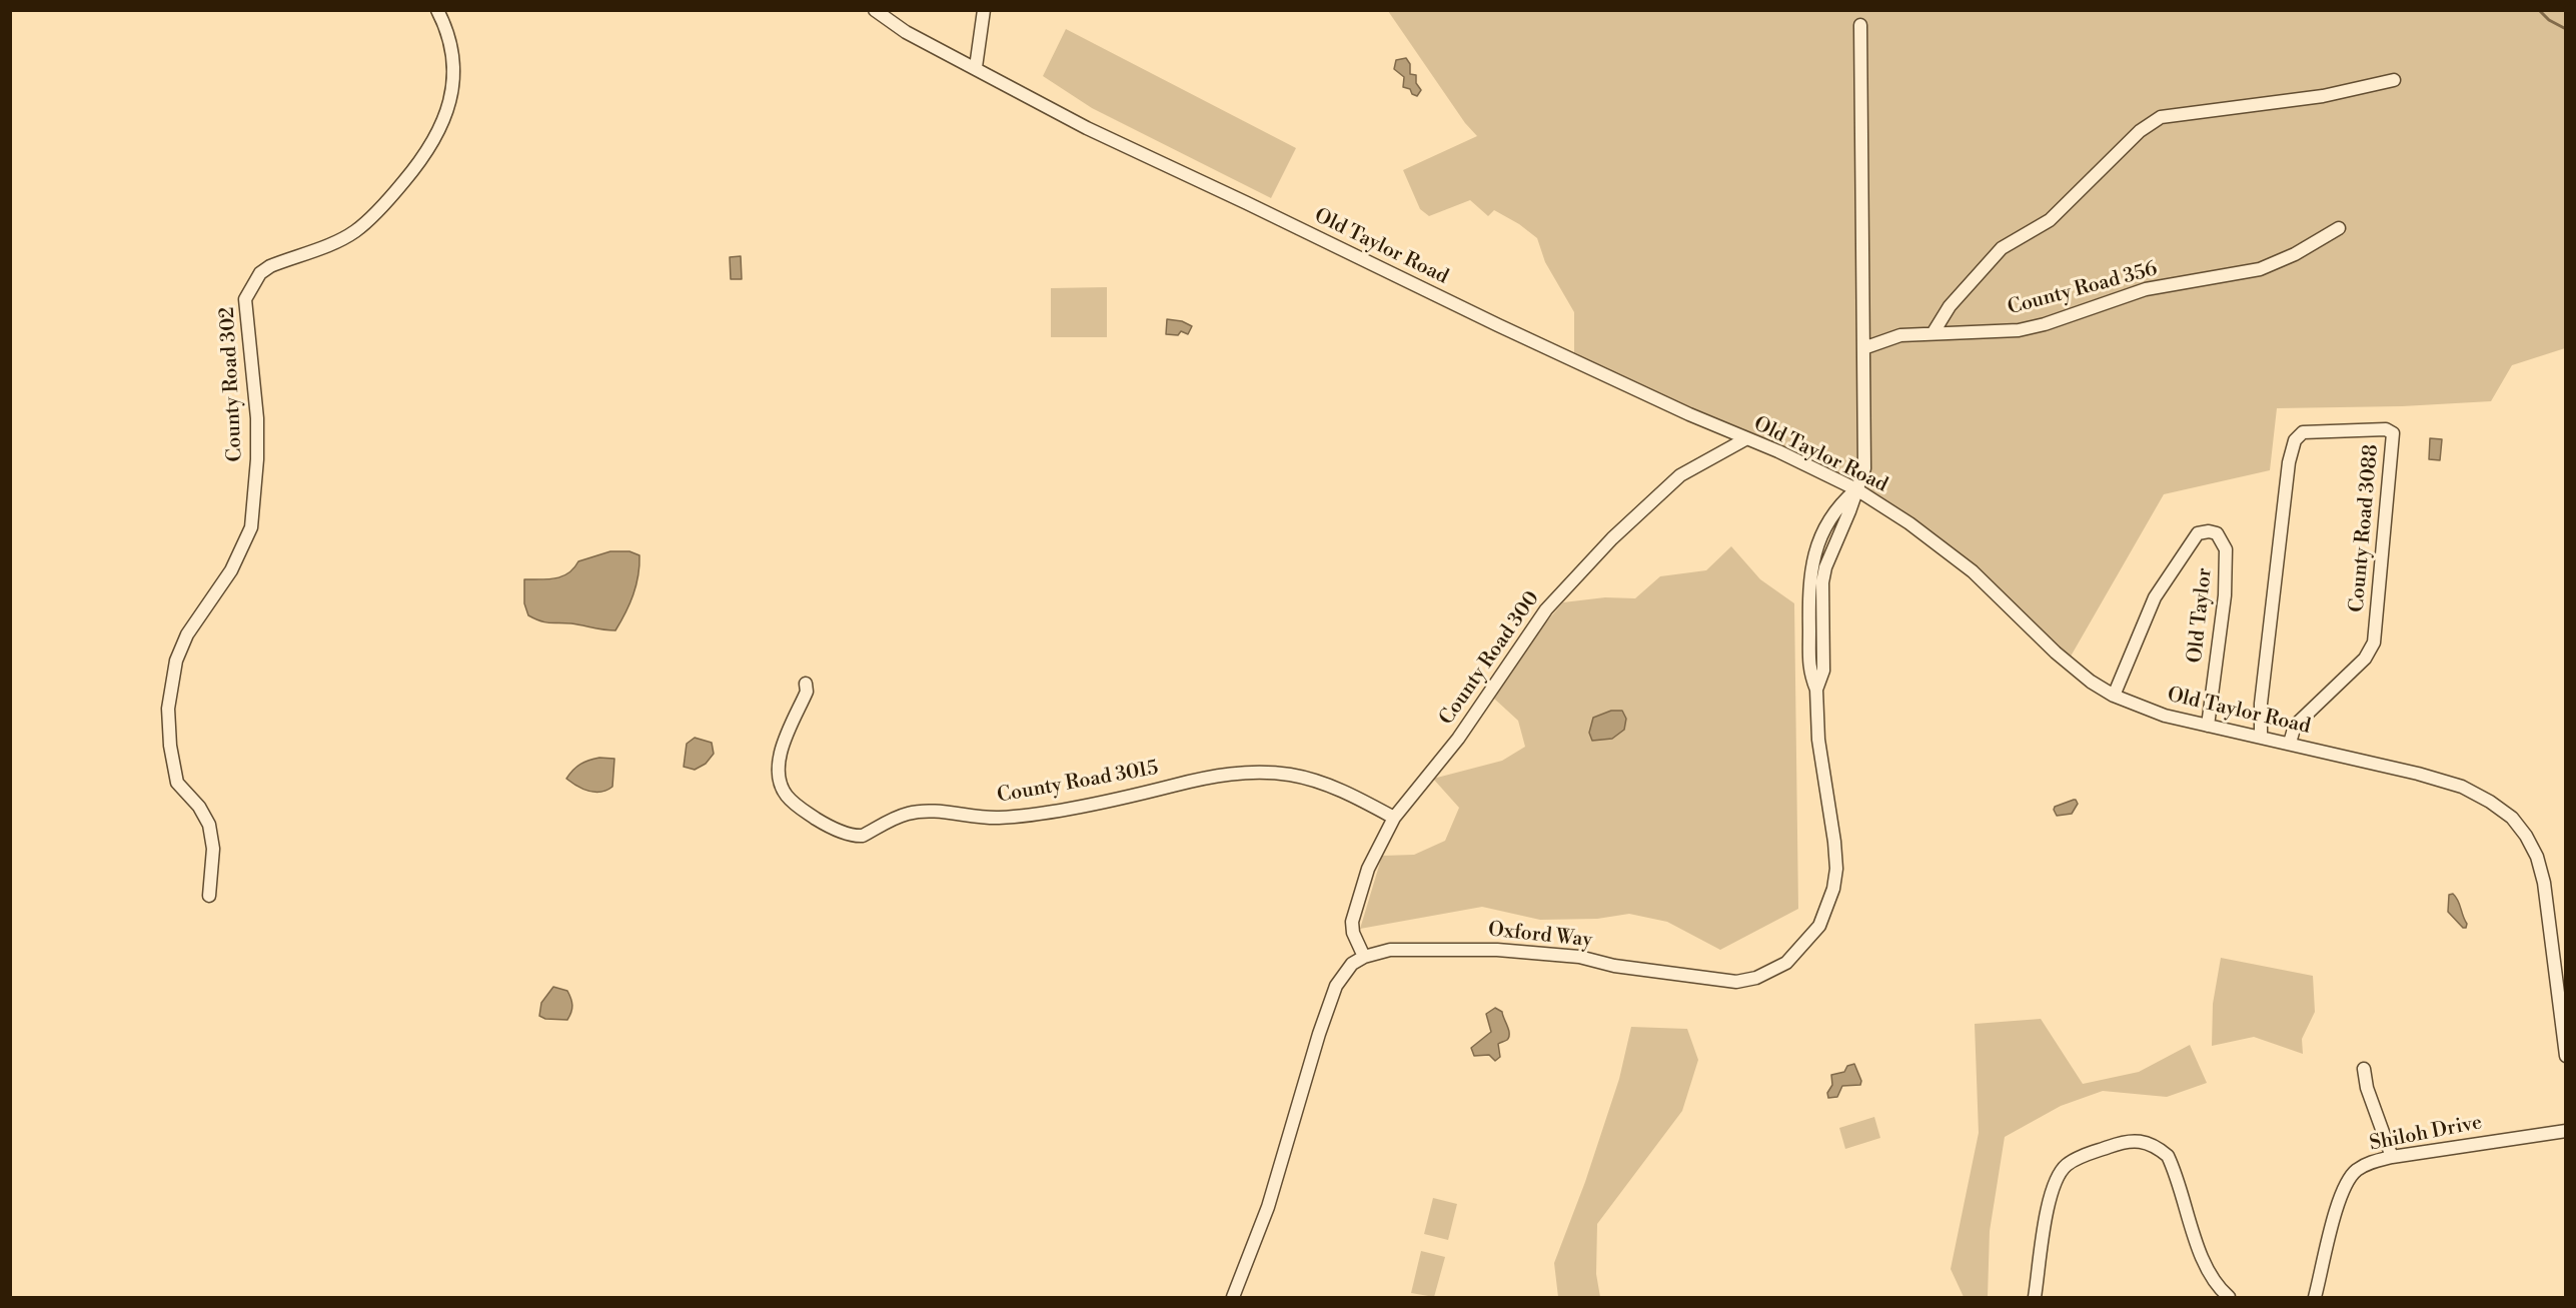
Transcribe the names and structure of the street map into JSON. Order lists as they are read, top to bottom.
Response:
{
  "streets": {
    "street": [
      "Old Taylor Road",
      "County Road 356",
      "County Road 302",
      "County Road 3088",
      "Old Taylor",
      "County Road 300",
      "County Road 3015",
      "Oxford Way",
      "Shiloh Drive"
    ]
  },
  "crossings": [
    ["Old Taylor Road", "County Road 3088"],
    ["Old Taylor Road", "Old Taylor"],
    ["Old Taylor Road", "County Road 300"],
    ["Old Taylor Road", "Oxford Way"],
    ["County Road 300", "County Road 3015"],
    ["County Road 300", "Oxford Way"]
  ]
}
